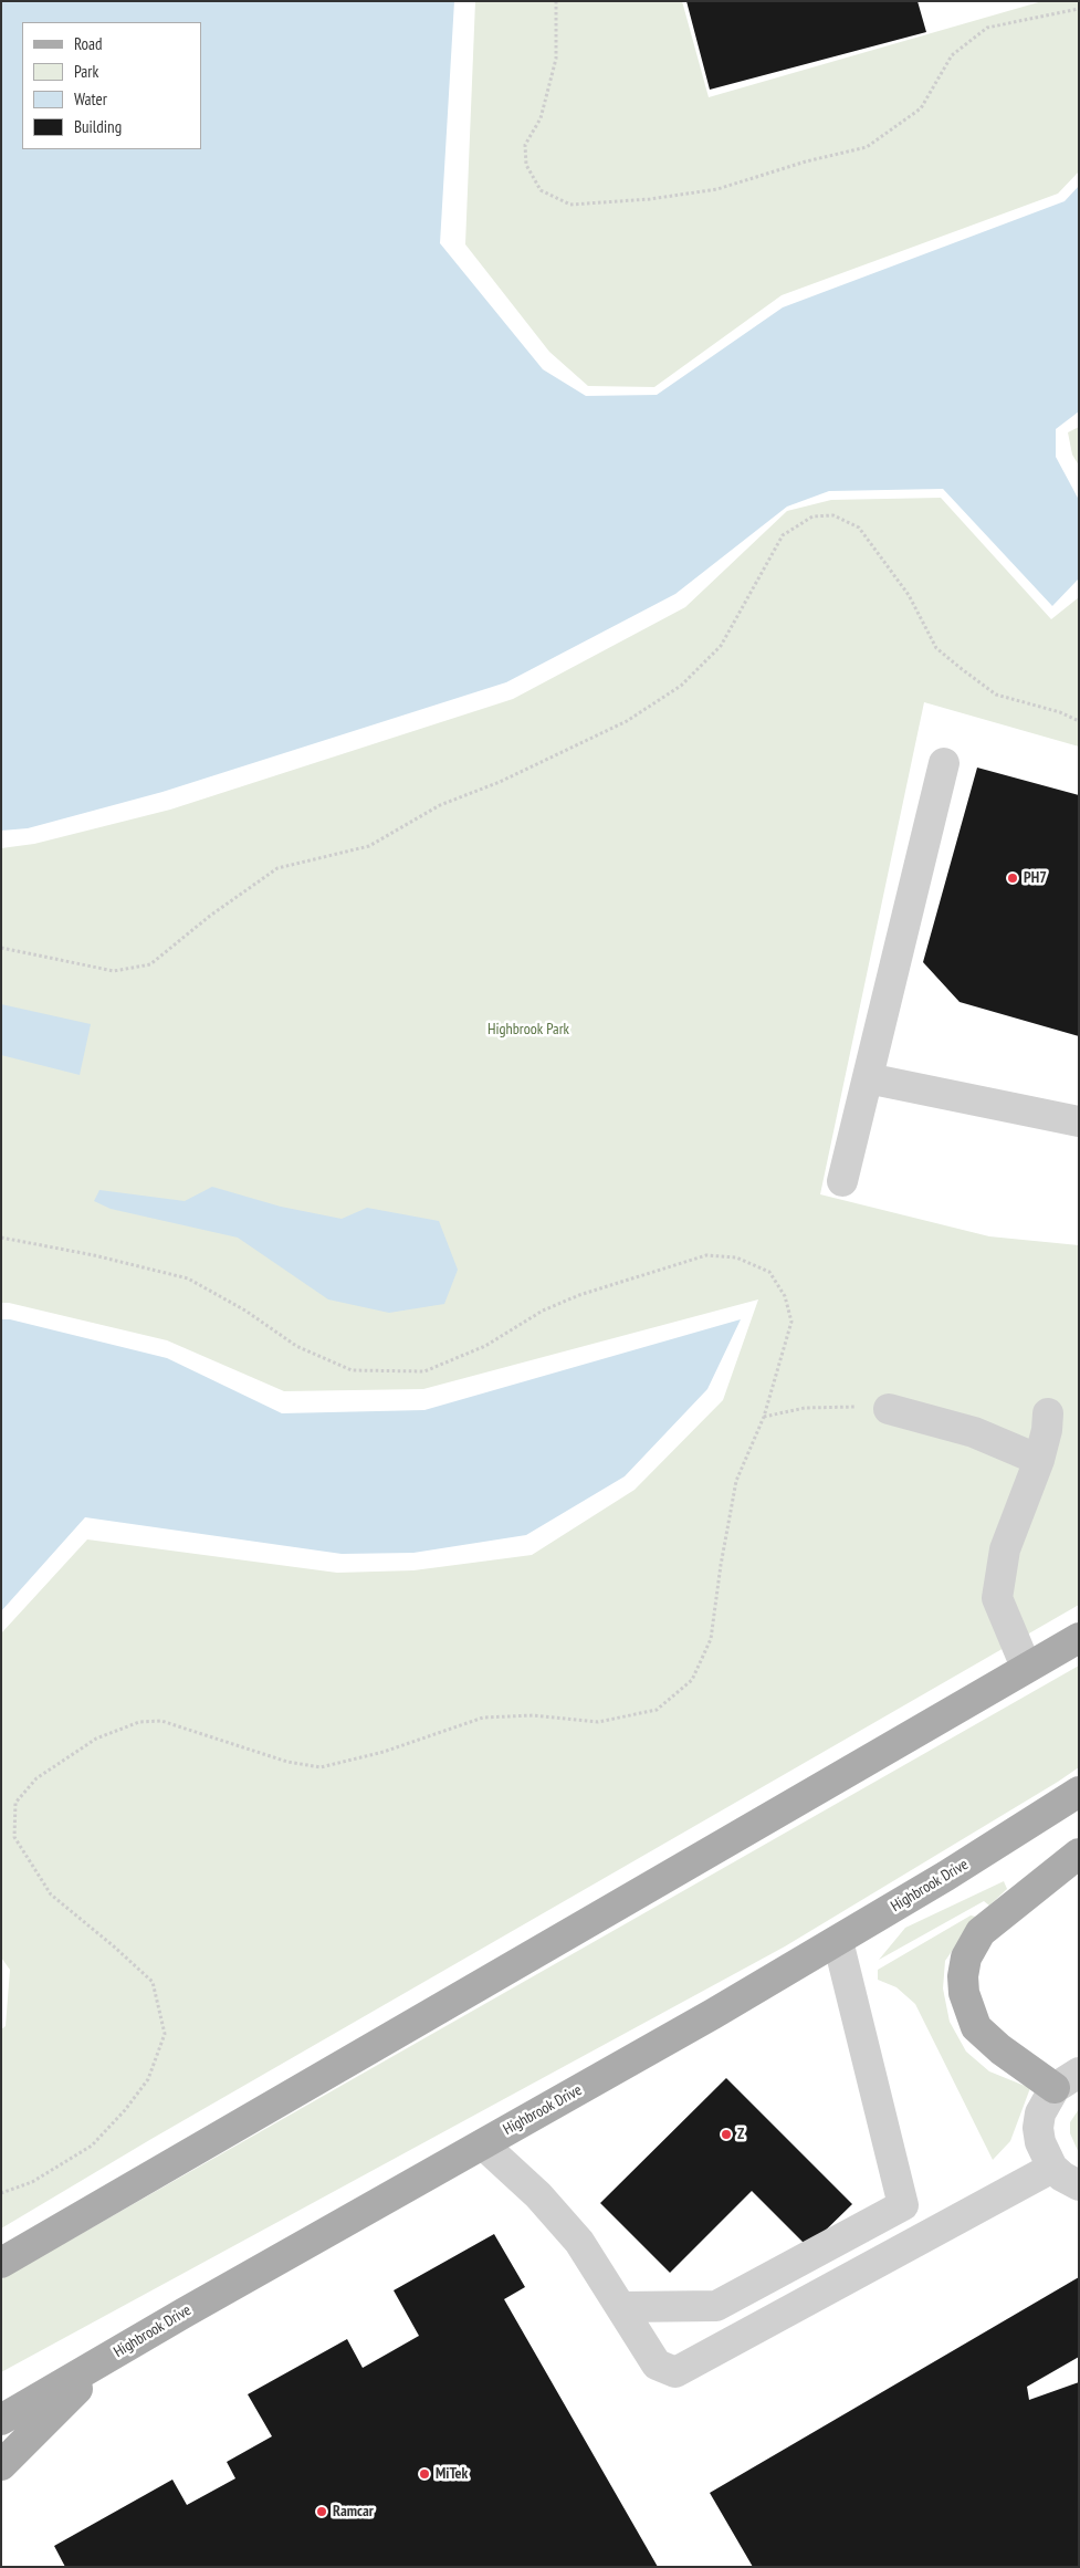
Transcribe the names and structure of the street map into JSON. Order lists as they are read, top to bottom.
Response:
{
  "streets": {
    "main road": ["Highbrook Drive"]
  },
  "parks": ["Highbrook Park"],
  "places": [
    "PH7",
    "Z",
    "MiTek",
    "Ramcar"
  ],
  "legend": [
    "Road",
    "Park",
    "Water",
    "Building"
  ]
}
